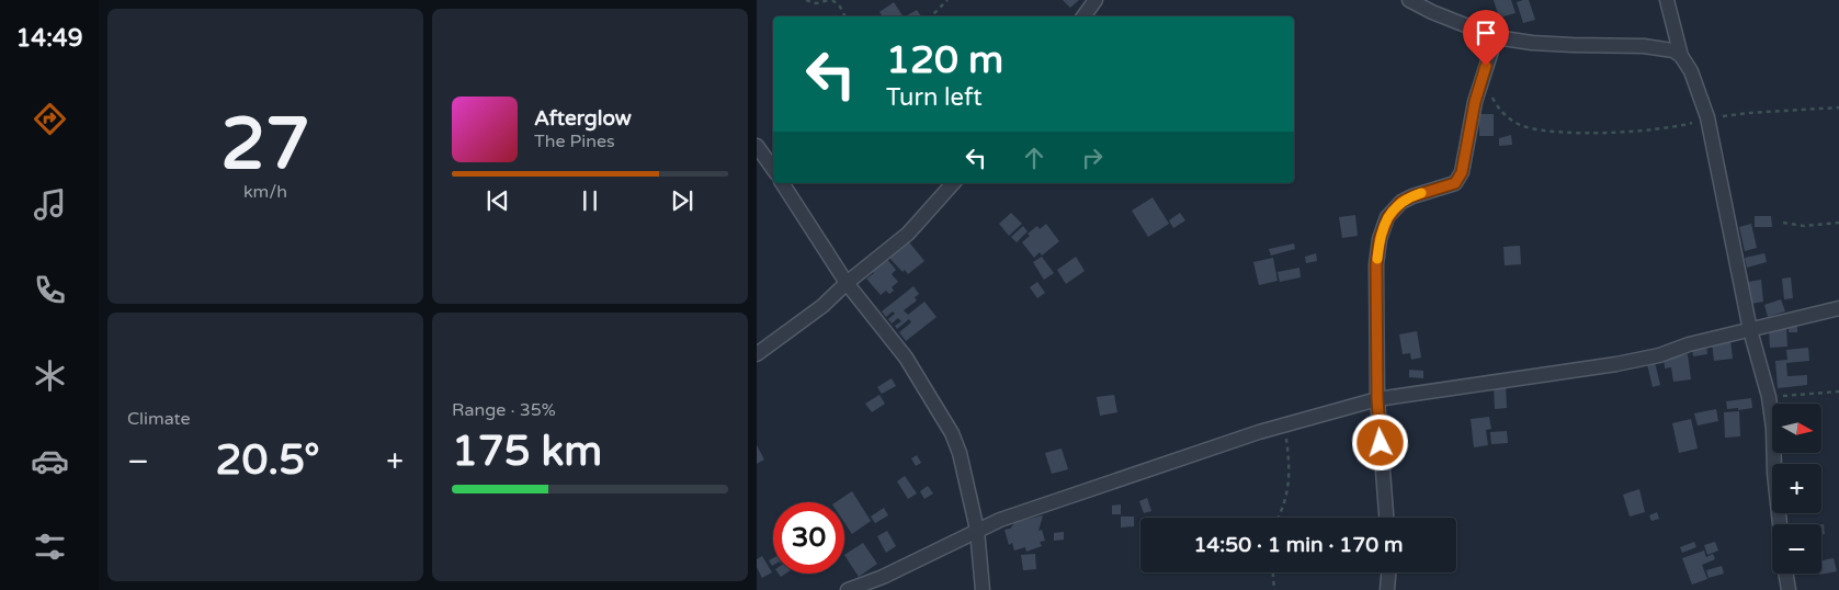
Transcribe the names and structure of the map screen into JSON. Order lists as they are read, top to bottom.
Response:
{
  "north": "right",
  "page": {
    "tabs": "14:49",
    "tile": [
      ["27", "km/h"],
      "Climate",
      ["Range · 35%", "175 km"]
    ],
    "turn": ["120 m", "Turn left"],
    "song": ["Afterglow", "The Pines"],
    "map_buttons": ["+", "−"],
    "heat": ["−", "20.5°", "+"],
    "limit": "30",
    "trip": "14:50 · 1 min · 170 m"
  }
}
